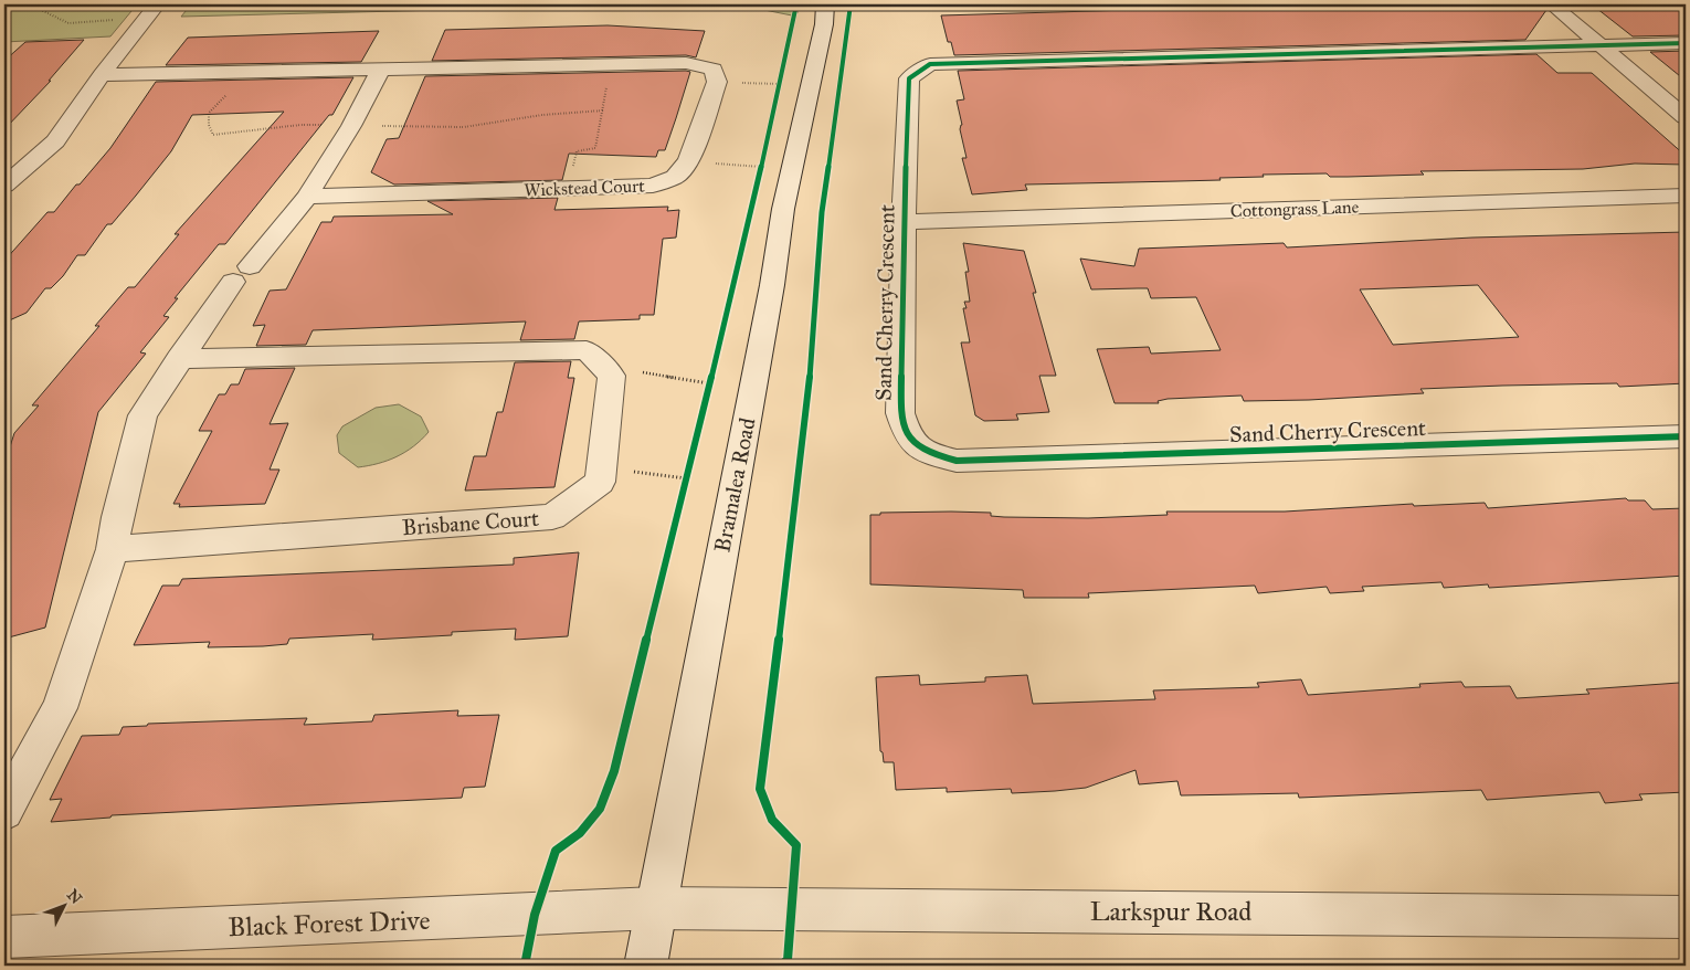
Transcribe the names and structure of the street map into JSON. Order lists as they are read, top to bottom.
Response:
{
  "streets": {
    "street": [
      "Wickstead Court",
      "Cottongrass Lane",
      "Sand Cherry Crescent",
      "Bramalea Road",
      "Brisbane Court",
      "Larkspur Road",
      "Black Forest Drive"
    ]
  },
  "crossings": [
    ["Cottongrass Lane", "Sand Cherry Crescent"],
    ["Bramalea Road", "Larkspur Road"],
    ["Bramalea Road", "Black Forest Drive"],
    ["Larkspur Road", "Black Forest Drive"]
  ],
  "north": "top right"
}
